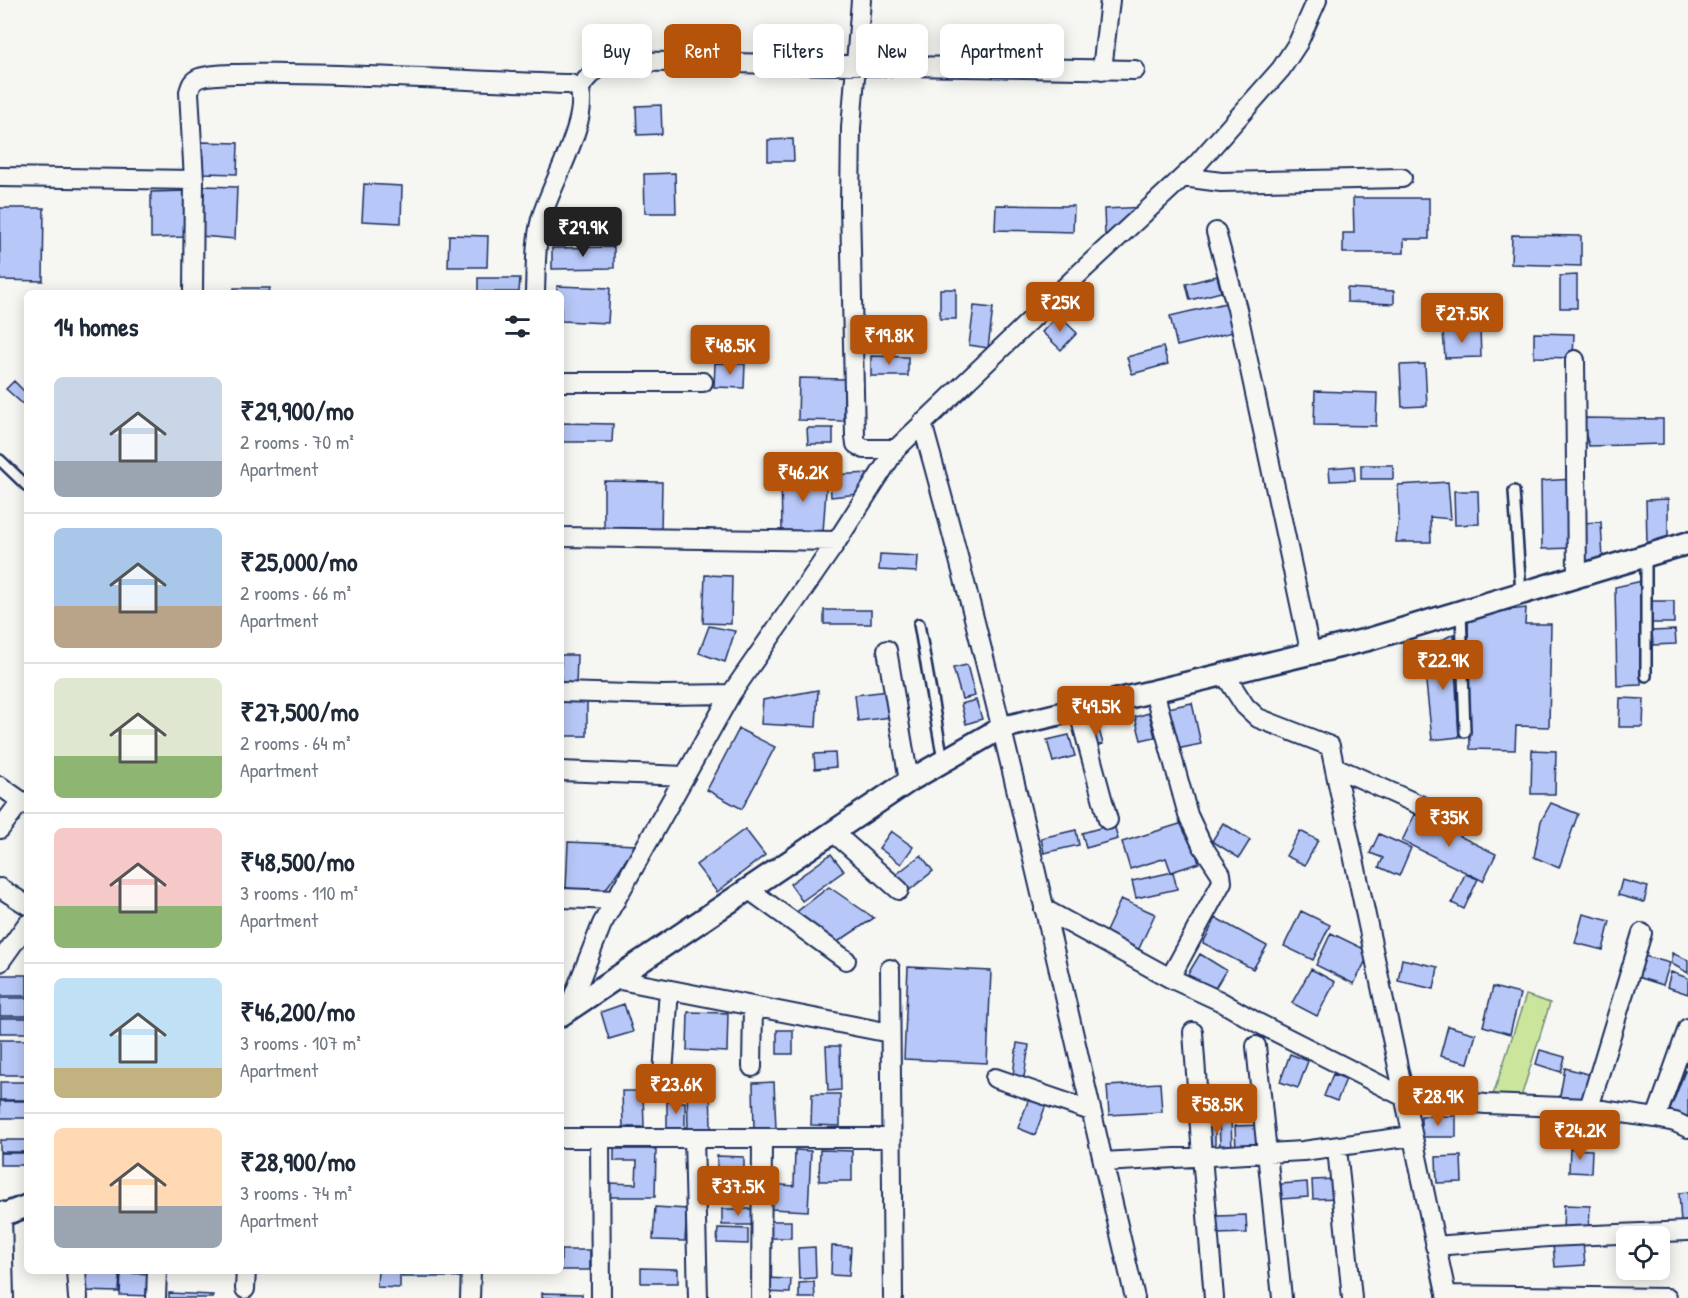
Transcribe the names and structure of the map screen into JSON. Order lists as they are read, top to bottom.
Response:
{
  "page": {
    "chip": [
      "Buy",
      "Rent",
      "Filters",
      "New",
      "Apartment"
    ],
    "price": [
      "₹29.9K",
      "₹25K",
      "₹27.5K",
      "₹19.8K",
      "₹48.5K",
      "₹46.2K",
      "₹22.9K",
      "₹49.5K",
      "₹35K",
      "₹23.6K",
      "₹28.9K",
      "₹58.5K",
      "₹24.2K",
      "₹37.5K"
    ],
    "heading": "14 homes",
    "list": [
      {
        "name": "₹29,900/mo",
        "note": "2 rooms · 70 m² · Apartment"
      },
      {
        "name": "₹25,000/mo",
        "note": "2 rooms · 66 m² · Apartment"
      },
      {
        "name": "₹27,500/mo",
        "note": "2 rooms · 64 m² · Apartment"
      },
      {
        "name": "₹48,500/mo",
        "note": "3 rooms · 110 m² · Apartment"
      },
      {
        "name": "₹46,200/mo",
        "note": "3 rooms · 107 m² · Apartment"
      },
      {
        "name": "₹28,900/mo",
        "note": "3 rooms · 74 m² · Apartment"
      }
    ]
  }
}
